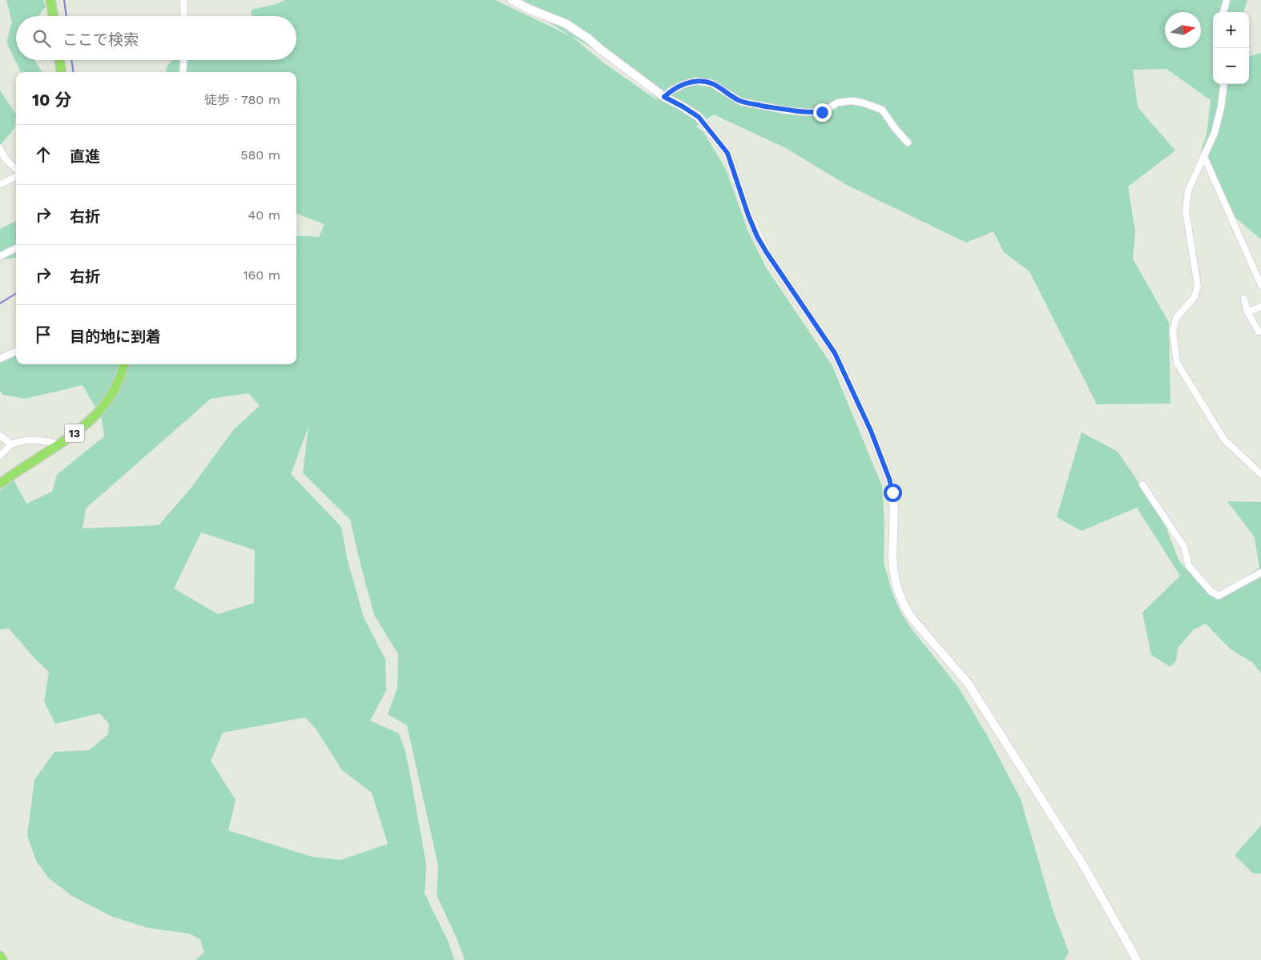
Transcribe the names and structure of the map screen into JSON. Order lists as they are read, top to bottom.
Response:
{
  "streets": {
    "main road": ["13"]
  },
  "north": "right",
  "page": {
    "map_buttons": ["+", "−"],
    "search": "ここで検索",
    "heading": ["10 分", "徒歩 · 780 m"],
    "list": [
      ["直進", "580 m"],
      ["右折", "40 m"],
      ["右折", "160 m"],
      "目的地に到着"
    ]
  }
}
